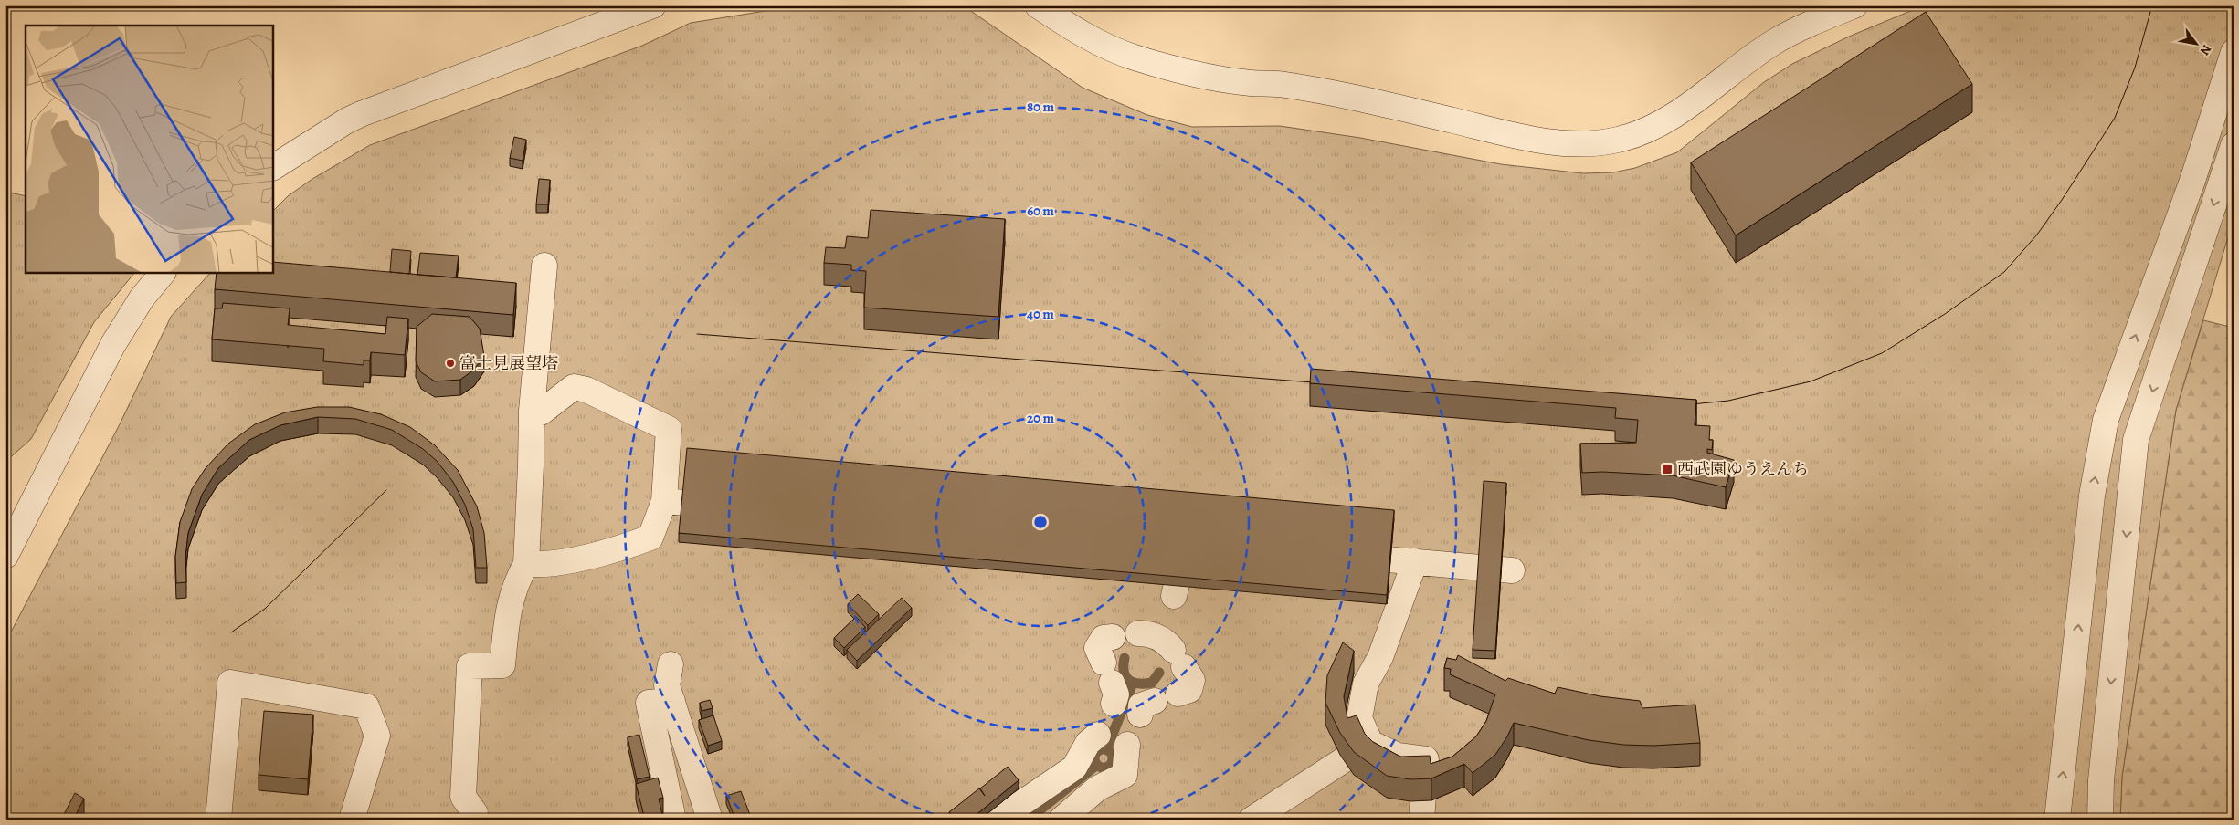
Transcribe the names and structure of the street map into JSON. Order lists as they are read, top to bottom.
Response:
{
  "places": {
    "other": ["富士見展望塔"],
    "transit": ["西武園ゆうえんち"]
  },
  "north": "bottom right",
  "rings": [
    "80 m",
    "60 m",
    "40 m",
    "20 m"
  ]
}
